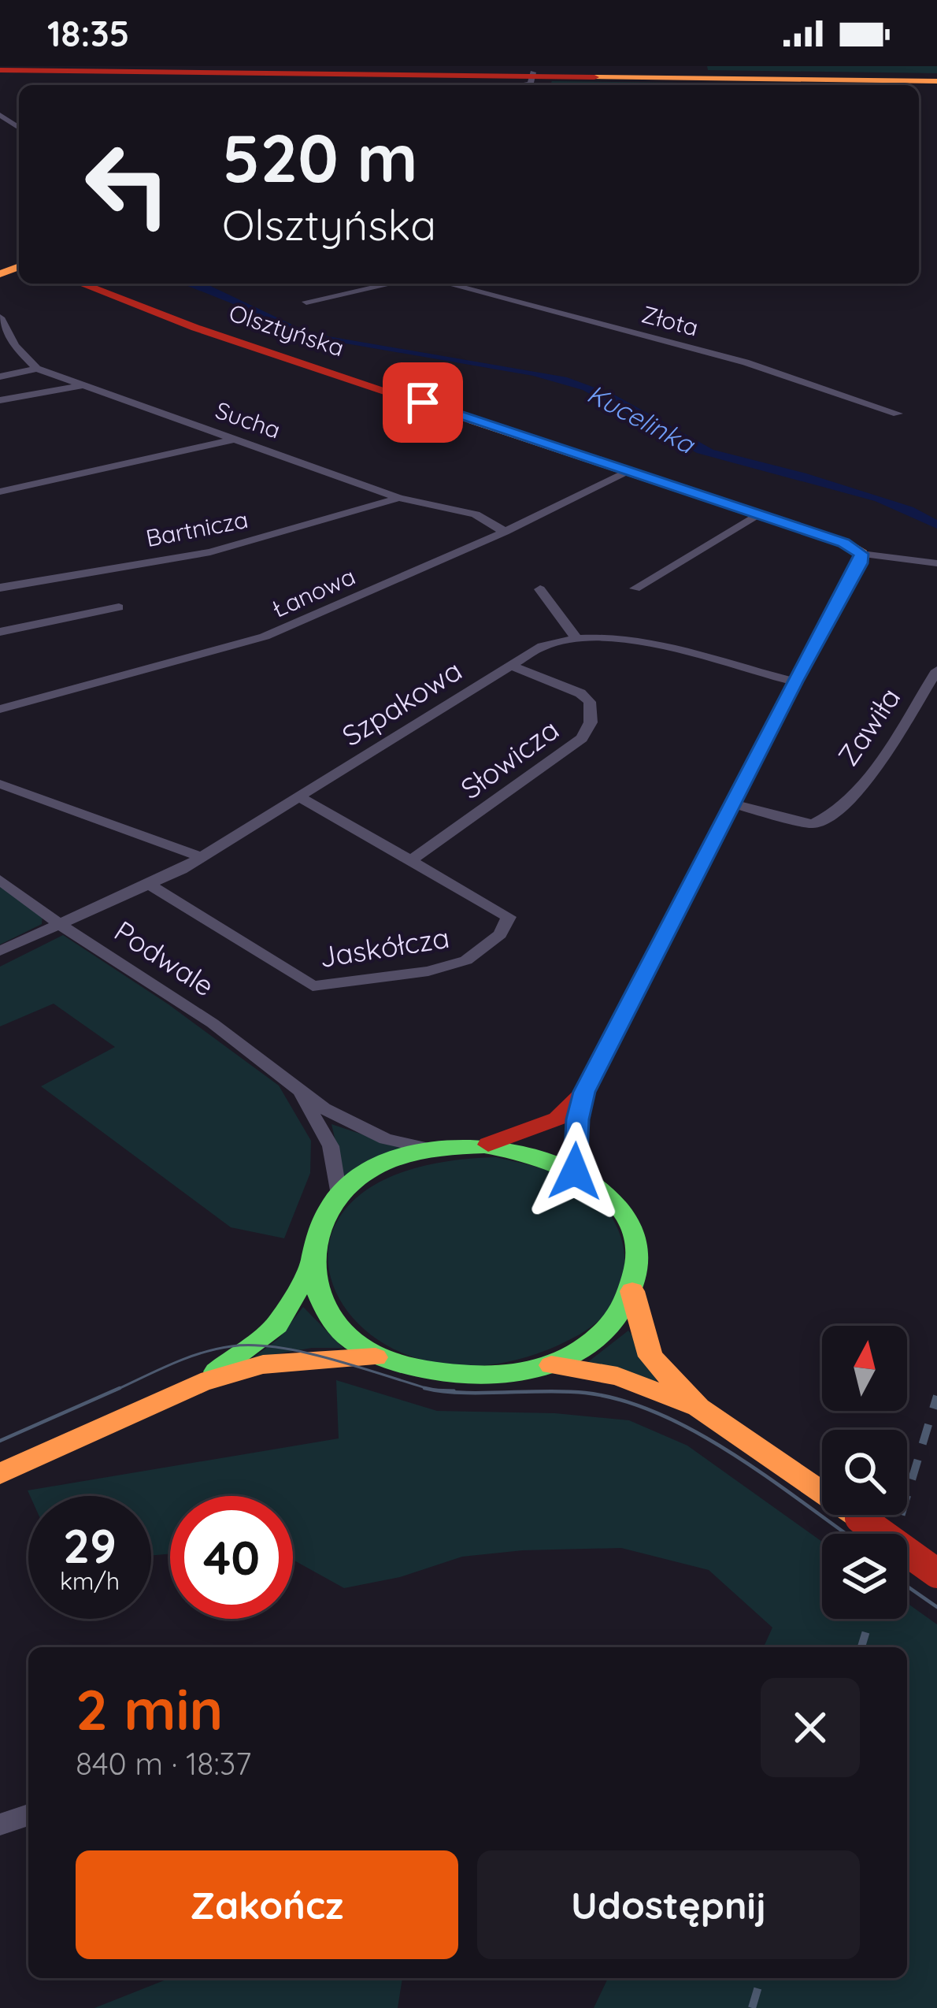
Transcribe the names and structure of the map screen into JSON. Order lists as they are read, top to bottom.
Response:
{
  "streets": {
    "street": [
      "Złota",
      "Olsztyńska",
      "Sucha",
      "Bartnicza",
      "Łanowa",
      "Szpakowa",
      "Zawiła",
      "Słowicza",
      "Jaskółcza",
      "Podwale"
    ]
  },
  "crossings": [
    ["Olsztyńska", "Łanowa"],
    ["Sucha", "Bartnicza"],
    ["Sucha", "Łanowa"],
    ["Szpakowa", "Słowicza"],
    ["Szpakowa", "Jaskółcza"],
    ["Szpakowa", "Podwale"],
    ["Słowicza", "Jaskółcza"]
  ],
  "water": ["Kucelinka"],
  "north": "top",
  "page": {
    "status": "18:35",
    "turn": ["520 m", "Olsztyńska"],
    "speed": "29 km/h",
    "limit": "40",
    "heading": ["2 min", "840 m · 18:37"],
    "buttons": ["Zakończ", "Udostępnij"]
  }
}
